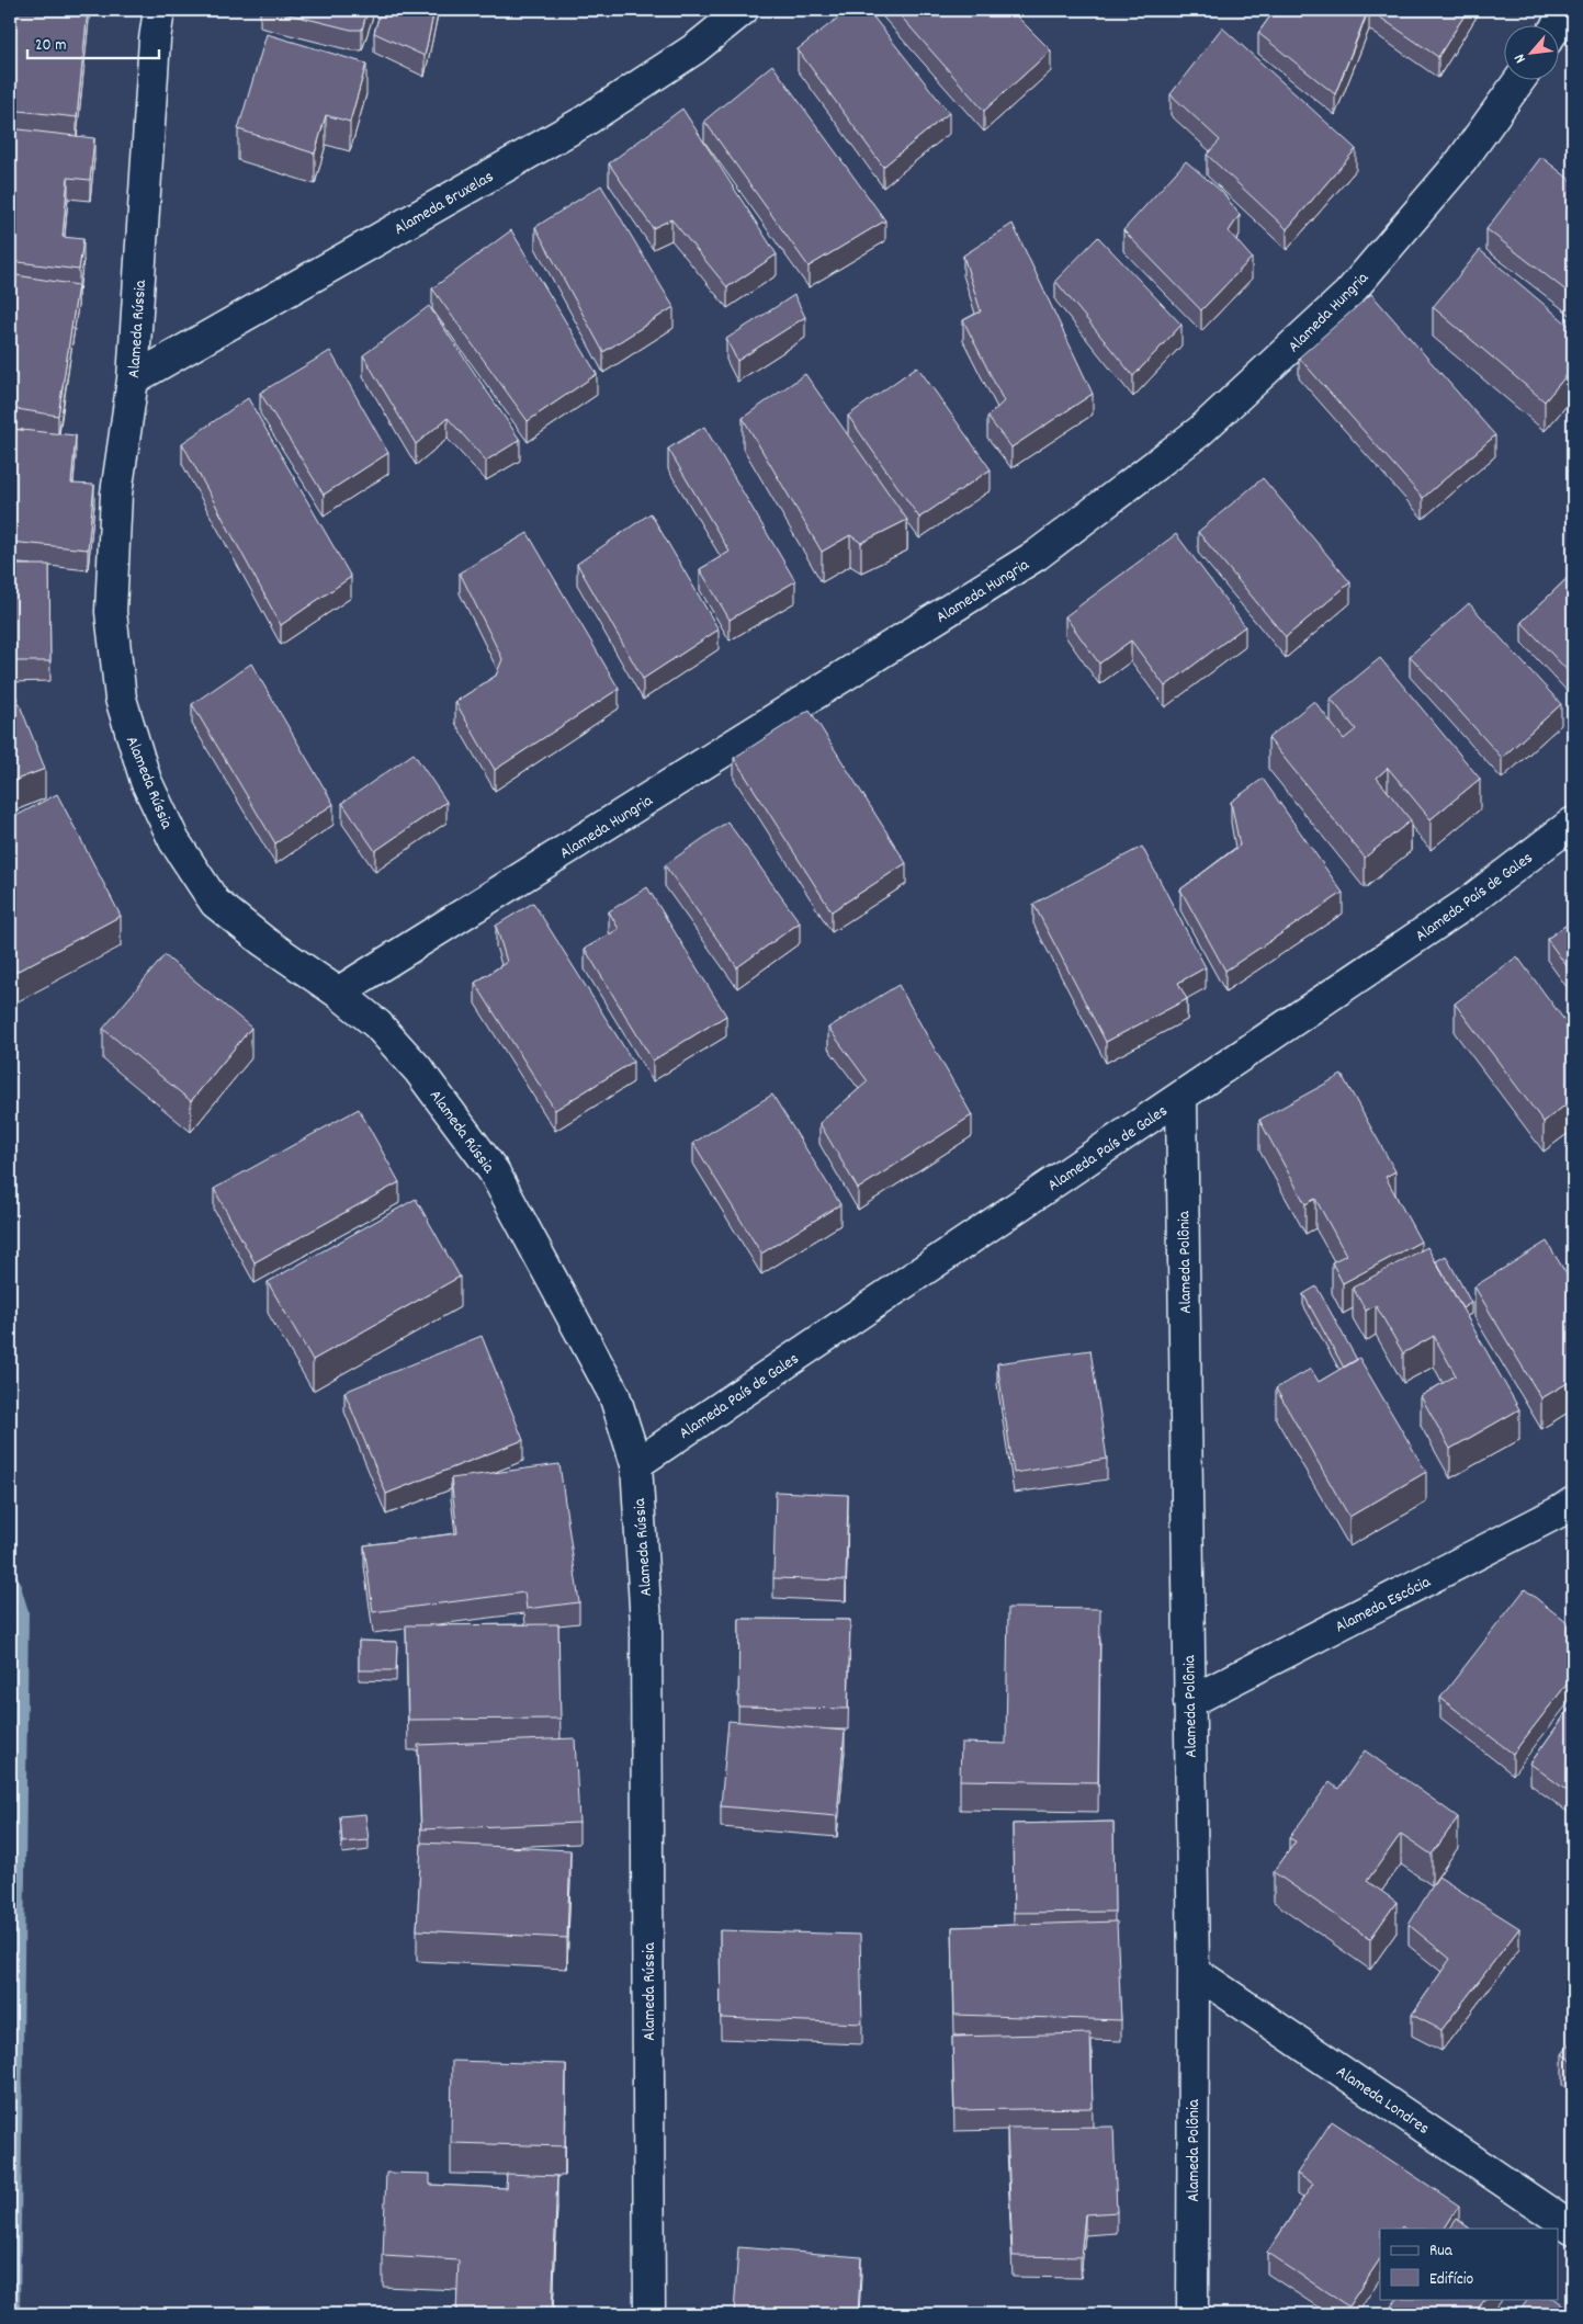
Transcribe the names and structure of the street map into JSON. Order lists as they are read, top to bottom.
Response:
{
  "streets": {
    "street": [
      "Alameda Bruxelas",
      "Alameda Hungria",
      "Alameda Rússia",
      "Alameda País de Gales",
      "Alameda Polônia",
      "Alameda Escócia",
      "Alameda Londres"
    ]
  },
  "crossings": [
    ["Alameda Bruxelas", "Alameda Rússia"],
    ["Alameda Hungria", "Alameda Rússia"],
    ["Alameda Rússia", "Alameda País de Gales"],
    ["Alameda País de Gales", "Alameda Polônia"],
    ["Alameda Polônia", "Alameda Escócia"],
    ["Alameda Polônia", "Alameda Londres"]
  ],
  "legend": ["Rua", "Edifício"],
  "scale_bar": "20 m",
  "north": "bottom left"
}
